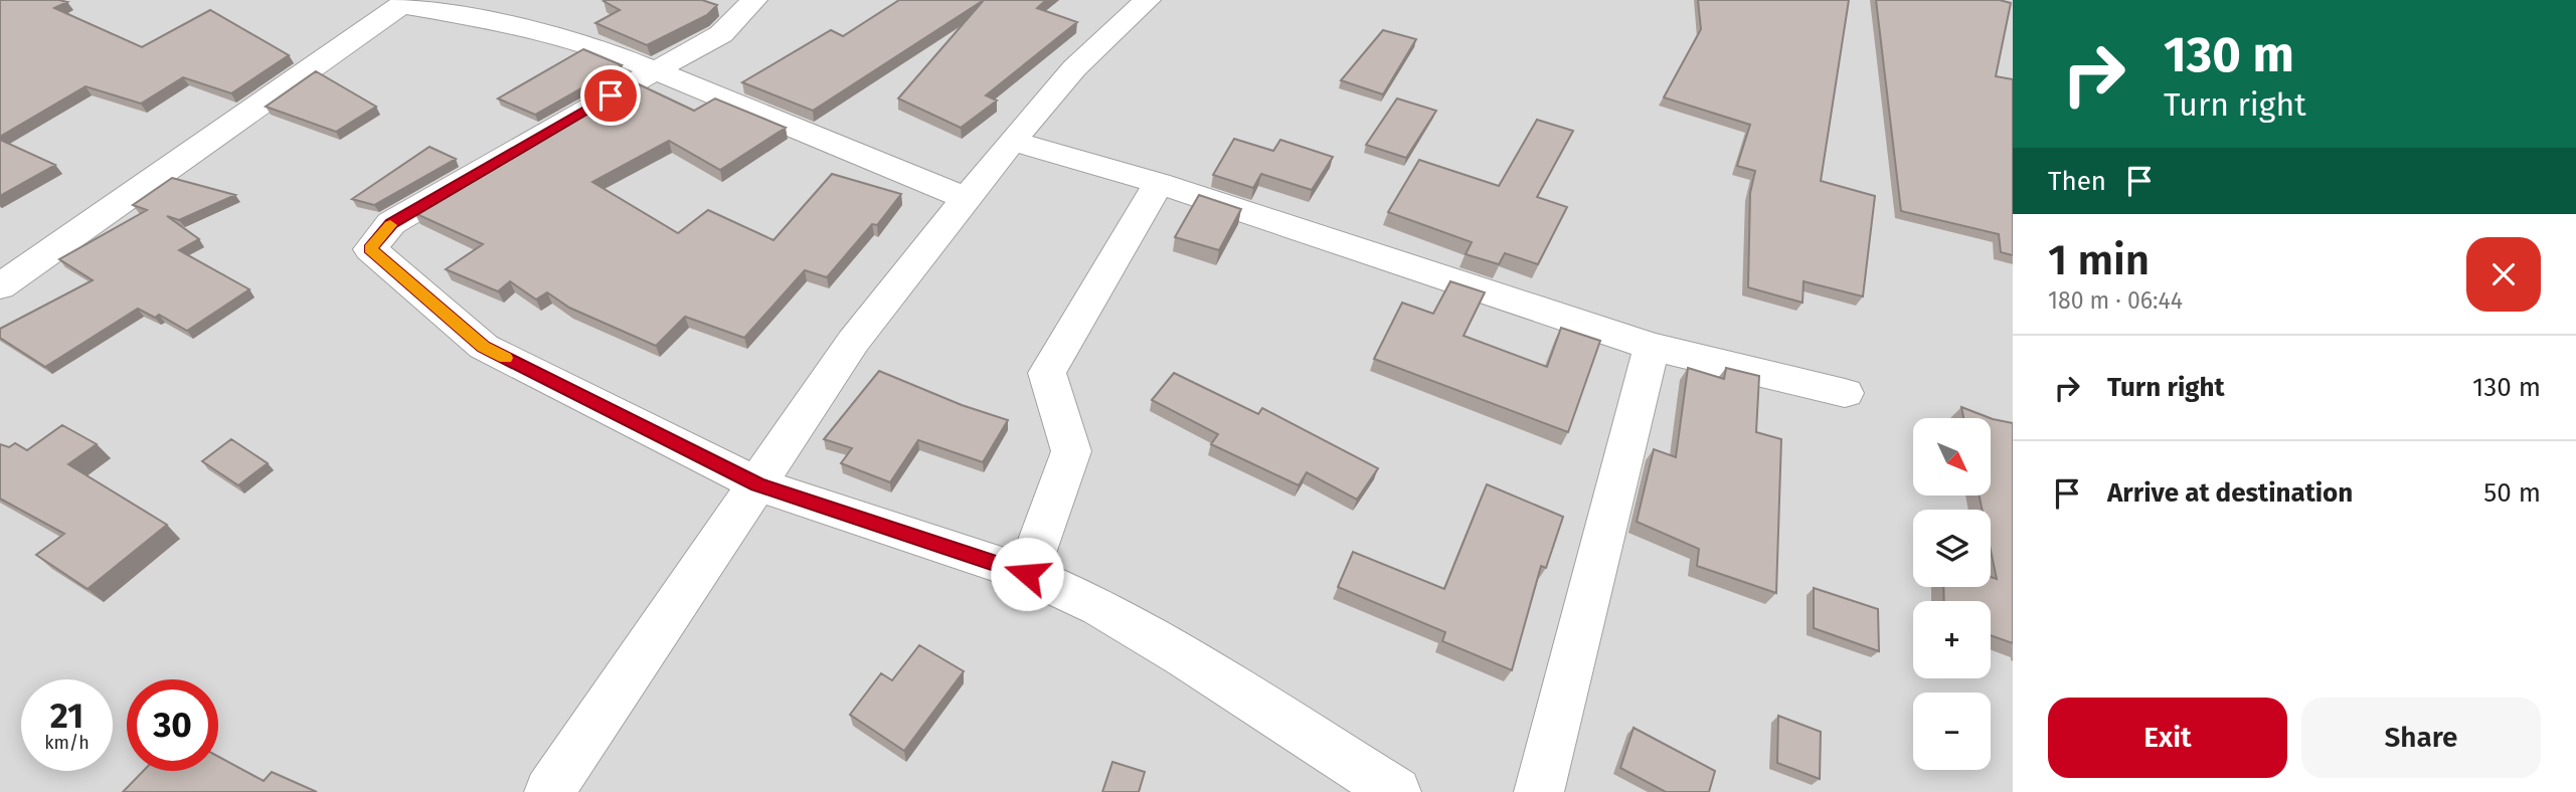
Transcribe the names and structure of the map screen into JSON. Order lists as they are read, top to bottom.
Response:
{
  "north": "bottom right",
  "page": {
    "turn": ["130 m", "Turn right"],
    "then": "Then",
    "heading": ["1 min", "180 m · 06:44"],
    "list": [
      {
        "name": "Turn right",
        "value": "130 m"
      },
      {
        "name": "Arrive at destination",
        "value": "50 m"
      }
    ],
    "map_buttons": ["+", "−"],
    "speed": "21 km/h",
    "limit": "30",
    "buttons": ["Exit", "Share"]
  }
}
